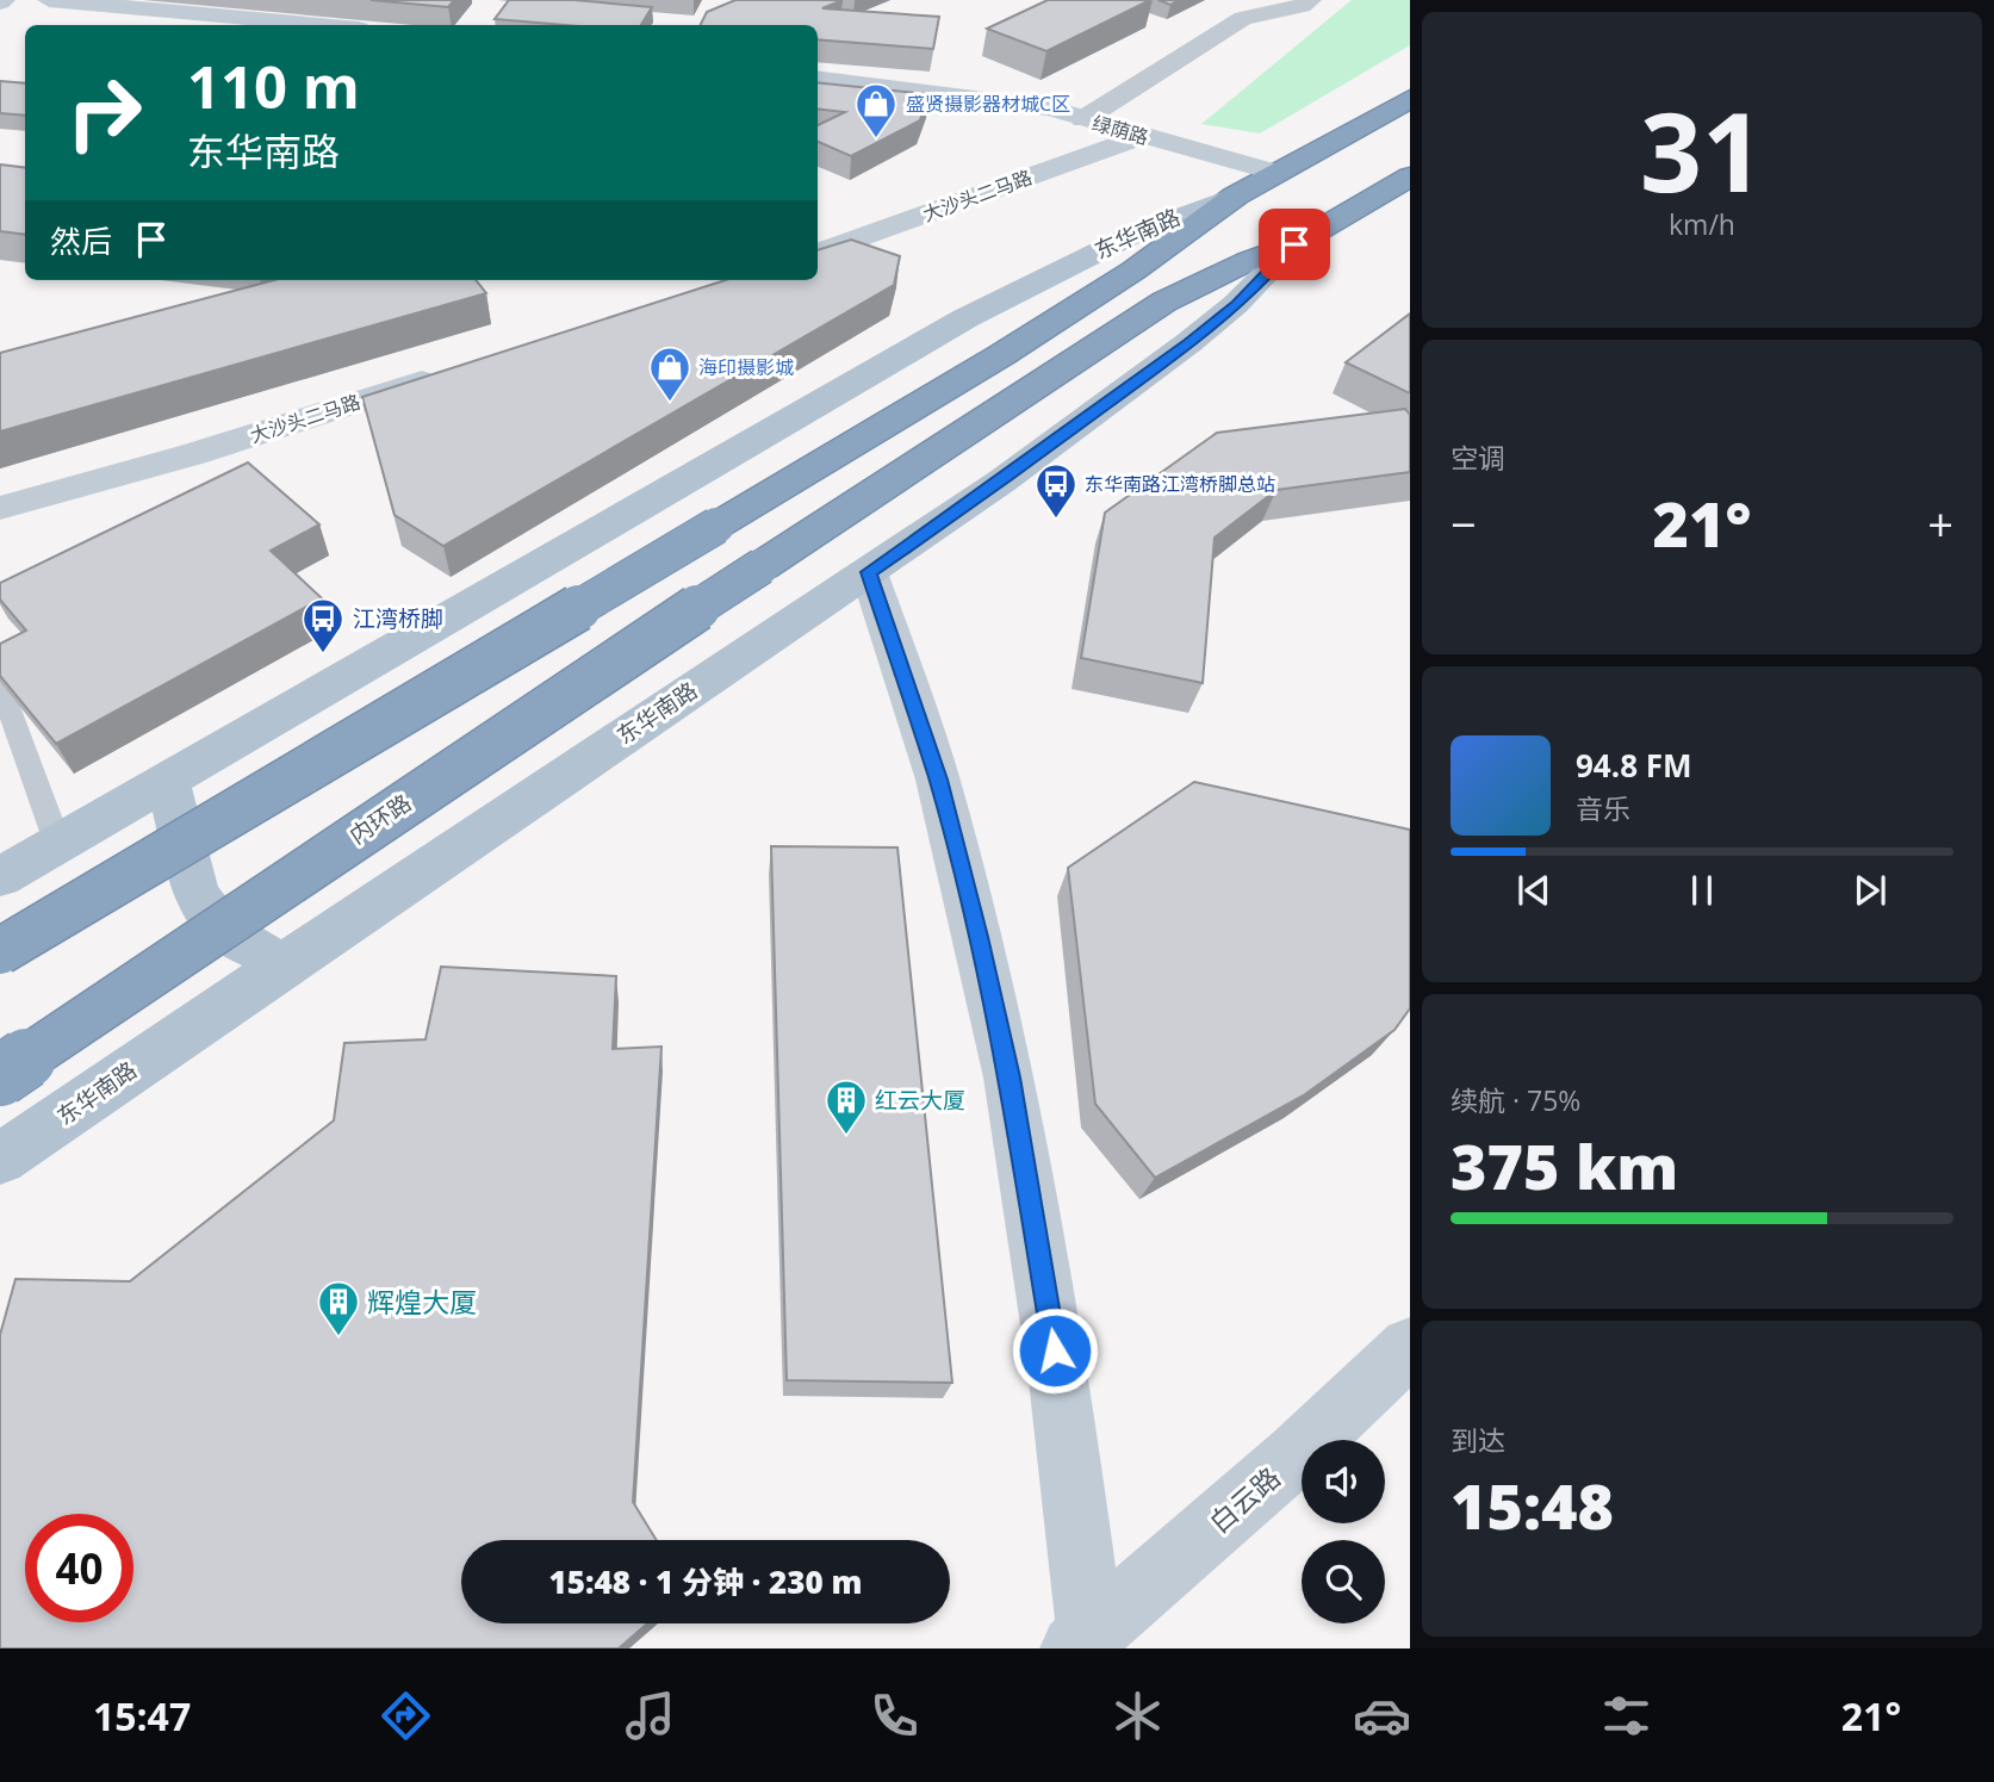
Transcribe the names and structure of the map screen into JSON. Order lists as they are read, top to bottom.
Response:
{
  "streets": {
    "highway": ["内环路"],
    "main road": ["东华南路"],
    "street": ["绿荫路", "大沙头二马路", "白云路"]
  },
  "crossings": [
    ["绿荫路", "大沙头二马路"],
    ["东华南路", "内环路"]
  ],
  "places": {
    "shop": ["盛贤摄影器材城C区", "海印摄影城"],
    "bus stop": ["东华南路江湾桥脚总站", "江湾桥脚"],
    "building": ["红云大厦", "辉煌大厦"]
  },
  "page": {
    "tile": [
      ["31", "km/h"],
      "空调",
      ["续航 · 75%", "375 km"],
      ["到达", "15:48"]
    ],
    "turn": ["110 m", "东华南路"],
    "then": "然后",
    "heat": ["−", "21°", "+"],
    "song": ["94.8 FM", "音乐"],
    "limit": "40",
    "trip": "15:48 · 1 分钟 · 230 m",
    "tabs": ["15:47", "21°"]
  }
}
